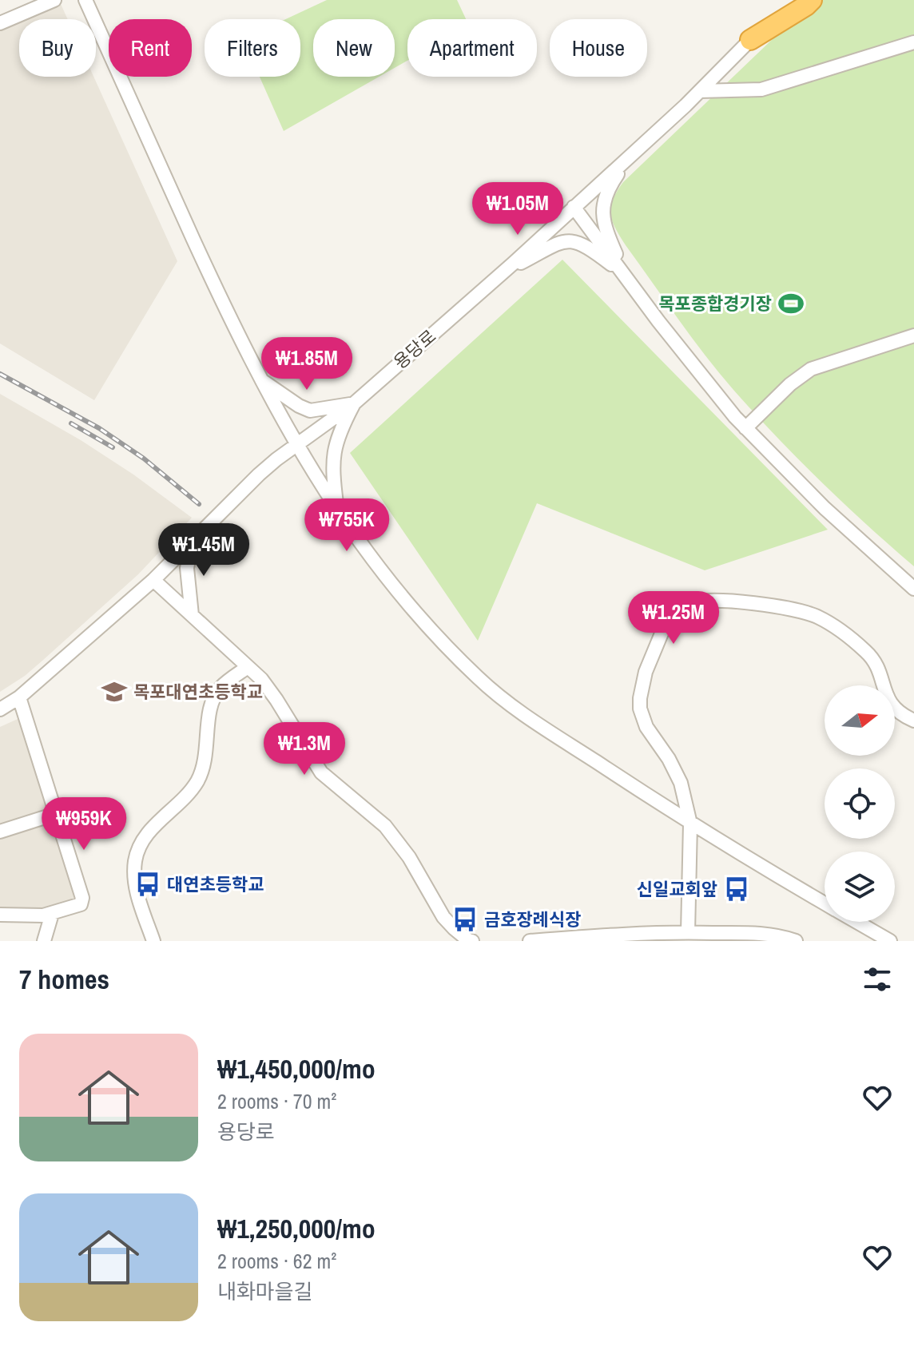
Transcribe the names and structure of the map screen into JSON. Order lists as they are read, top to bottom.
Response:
{
  "streets": {
    "highway": ["용당로"]
  },
  "places": {
    "sports": ["목포종합경기장"],
    "school or university": ["목포대연초등학교"],
    "bus stop": ["대연초등학교", "신일교회앞", "금호장례식장"]
  },
  "north": "right",
  "page": {
    "chip": [
      "Buy",
      "Rent",
      "Filters",
      "New",
      "Apartment",
      "House"
    ],
    "price": [
      "₩1.05M",
      "₩1.85M",
      "₩755K",
      "₩1.45M",
      "₩1.25M",
      "₩1.3M",
      "₩959K"
    ],
    "heading": "7 homes",
    "list": [
      {
        "name": "₩1,450,000/mo",
        "note": "2 rooms · 70 m² · 용당로"
      },
      {
        "name": "₩1,250,000/mo",
        "note": "2 rooms · 62 m² · 내화마을길"
      }
    ]
  }
}
